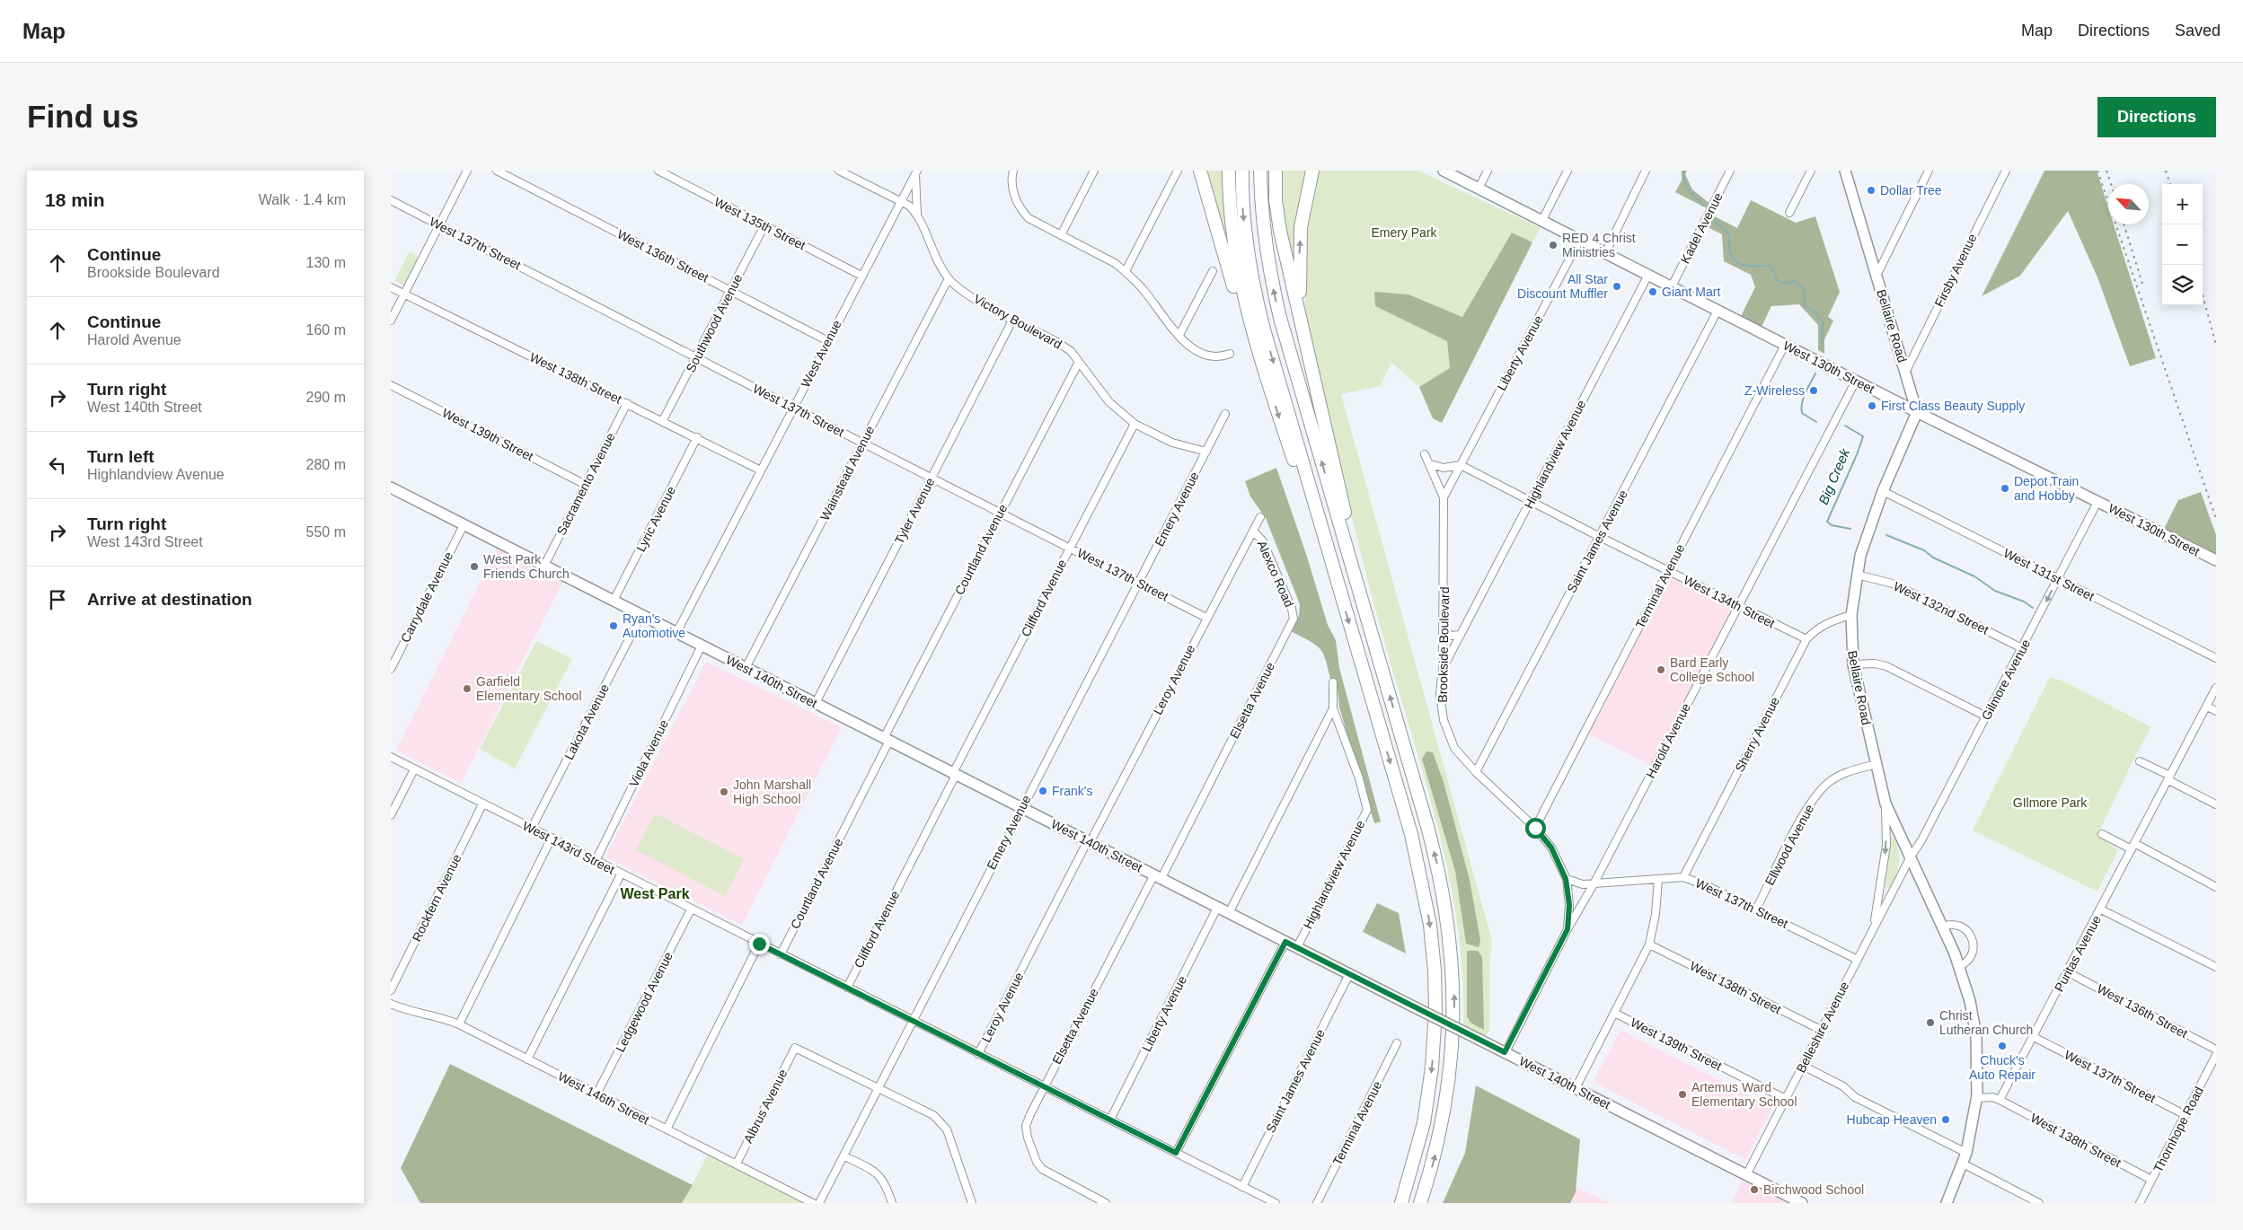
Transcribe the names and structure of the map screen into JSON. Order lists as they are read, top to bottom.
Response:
{
  "streets": {
    "street": [
      "West 135th Street",
      "Kadel Avenue",
      "West 137th Street",
      "West 136th Street",
      "Firsby Avenue",
      "Victory Boulevard",
      "Southwood Avenue",
      "Bellaire Road",
      "Liberty Avenue",
      "West Avenue",
      "West 130th Street",
      "West 138th Street",
      "West 139th Street",
      "Highlandview Avenue",
      "Wainstead Avenue",
      "Sacramento Avenue",
      "Emery Avenue",
      "Tyler Avenue",
      "Lyric Avenue",
      "Saint James Avenue",
      "Courtland Avenue",
      "Alexco Road",
      "West 131st Street",
      "Terminal Avenue",
      "Carrydale Avenue",
      "Clifford Avenue",
      "West 134th Street",
      "West 132nd Street",
      "Brookside Boulevard",
      "Leroy Avenue",
      "Gilmore Avenue",
      "West 140th Street",
      "Elsetta Avenue",
      "Lakota Avenue",
      "Sherry Avenue",
      "Harold Avenue",
      "Viola Avenue",
      "Ellwood Avenue",
      "West 143rd Street",
      "Rockfern Avenue",
      "Puritas Avenue",
      "Ledgewood Avenue",
      "Belleshire Avenue",
      "West 146th Street",
      "Albrus Avenue",
      "Thornhope Road"
    ]
  },
  "crossings": [
    ["West 135th Street", "Southwood Avenue"],
    ["West 135th Street", "West Avenue"],
    ["Kadel Avenue", "West 130th Street"],
    ["West 137th Street", "Southwood Avenue"],
    ["West 137th Street", "West Avenue"],
    ["West 137th Street", "Wainstead Avenue"],
    ["West 137th Street", "Emery Avenue"],
    ["West 137th Street", "Tyler Avenue"],
    ["West 137th Street", "Courtland Avenue"],
    ["West 137th Street", "Clifford Avenue"],
    ["West 137th Street", "Brookside Boulevard"],
    ["West 137th Street", "Leroy Avenue"],
    ["West 137th Street", "Sherry Avenue"],
    ["West 137th Street", "Harold Avenue"],
    ["West 137th Street", "Ellwood Avenue"],
    ["West 137th Street", "Puritas Avenue"],
    ["West 137th Street", "Belleshire Avenue"],
    ["West 137th Street", "Thornhope Road"],
    ["West 136th Street", "Southwood Avenue"],
    ["West 136th Street", "West Avenue"],
    ["West 136th Street", "Puritas Avenue"],
    ["Firsby Avenue", "Bellaire Road"],
    ["Victory Boulevard", "West Avenue"],
    ["Victory Boulevard", "Wainstead Avenue"],
    ["Victory Boulevard", "Emery Avenue"],
    ["Victory Boulevard", "Tyler Avenue"],
    ["Victory Boulevard", "Courtland Avenue"],
    ["Victory Boulevard", "Clifford Avenue"],
    ["Southwood Avenue", "West 138th Street"],
    ["Bellaire Road", "West 130th Street"],
    ["Bellaire Road", "West 131st Street"],
    ["Bellaire Road", "West 132nd Street"],
    ["Bellaire Road", "Gilmore Avenue"],
    ["Bellaire Road", "Sherry Avenue"],
    ["Bellaire Road", "Ellwood Avenue"],
    ["Bellaire Road", "Belleshire Avenue"],
    ["Liberty Avenue", "West 130th Street"],
    ["Liberty Avenue", "West 134th Street"],
    ["Liberty Avenue", "Brookside Boulevard"],
    ["Liberty Avenue", "West 140th Street"],
    ["Liberty Avenue", "West 143rd Street"],
    ["West Avenue", "West 138th Street"],
    ["West Avenue", "West 140th Street"],
    ["West 130th Street", "Highlandview Avenue"],
    ["West 130th Street", "Saint James Avenue"],
    ["West 130th Street", "Terminal Avenue"],
    ["West 130th Street", "Gilmore Avenue"],
    ["West 130th Street", "Harold Avenue"],
    ["West 138th Street", "Sacramento Avenue"],
    ["West 138th Street", "Lyric Avenue"],
    ["West 138th Street", "Puritas Avenue"],
    ["West 138th Street", "Belleshire Avenue"],
    ["West 138th Street", "Thornhope Road"],
    ["West 139th Street", "Sacramento Avenue"],
    ["West 139th Street", "Belleshire Avenue"],
    ["Highlandview Avenue", "West 134th Street"],
    ["Highlandview Avenue", "Brookside Boulevard"],
    ["Highlandview Avenue", "West 140th Street"],
    ["Wainstead Avenue", "West 140th Street"],
    ["Sacramento Avenue", "West 140th Street"],
    ["Emery Avenue", "West 140th Street"],
    ["Emery Avenue", "West 143rd Street"],
    ["Emery Avenue", "Albrus Avenue"],
    ["Tyler Avenue", "West 140th Street"],
    ["Lyric Avenue", "West 140th Street"],
    ["Saint James Avenue", "West 134th Street"],
    ["Saint James Avenue", "Brookside Boulevard"],
    ["Saint James Avenue", "West 140th Street"],
    ["Saint James Avenue", "West 143rd Street"],
    ["Courtland Avenue", "West 140th Street"],
    ["Courtland Avenue", "West 143rd Street"],
    ["Alexco Road", "Leroy Avenue"],
    ["Alexco Road", "Elsetta Avenue"],
    ["West 131st Street", "Gilmore Avenue"],
    ["Terminal Avenue", "West 134th Street"],
    ["Terminal Avenue", "Brookside Boulevard"],
    ["Carrydale Avenue", "West 140th Street"],
    ["Clifford Avenue", "West 140th Street"],
    ["Clifford Avenue", "West 143rd Street"],
    ["West 134th Street", "Sherry Avenue"],
    ["West 134th Street", "Harold Avenue"],
    ["West 132nd Street", "Gilmore Avenue"],
    ["Brookside Boulevard", "Harold Avenue"],
    ["Leroy Avenue", "West 140th Street"],
    ["Leroy Avenue", "West 143rd Street"],
    ["Gilmore Avenue", "Belleshire Avenue"],
    ["West 140th Street", "Elsetta Avenue"],
    ["West 140th Street", "Lakota Avenue"],
    ["West 140th Street", "Harold Avenue"],
    ["West 140th Street", "Viola Avenue"],
    ["West 140th Street", "Belleshire Avenue"],
    ["Elsetta Avenue", "West 143rd Street"],
    ["Lakota Avenue", "West 143rd Street"],
    ["Viola Avenue", "West 143rd Street"],
    ["West 143rd Street", "Rockfern Avenue"],
    ["West 143rd Street", "Ledgewood Avenue"],
    ["Ledgewood Avenue", "West 146th Street"],
    ["West 146th Street", "Albrus Avenue"]
  ],
  "districts": ["West Park"],
  "water": ["Big Creek"],
  "parks": ["Emery Park", "GIlmore Park"],
  "places": [
    "Dollar Tree",
    "RED 4 Christ Ministries",
    "All Star Discount Muffler",
    "Giant Mart",
    "Z-Wireless",
    "First Class Beauty Supply",
    "Depot Train and Hobby",
    "West Park Friends Church",
    "Ryan's Automotive",
    "Bard Early College School",
    "Garfield Elementary School",
    "Frank's",
    "John Marshall High School",
    "Christ Lutheran Church",
    "Chuck's Auto Repair",
    "Artemus Ward Elementary School",
    "Hubcap Heaven",
    "Birchwood School"
  ],
  "north": "top left",
  "page": {
    "header": "Map",
    "nav": ["Map", "Directions", "Saved"],
    "buttons": "Directions",
    "title": "Find us",
    "heading": ["18 min", "Walk · 1.4 km"],
    "map_buttons": ["+", "−"],
    "list": [
      ["Continue", "Brookside Boulevard", "130 m"],
      ["Continue", "Harold Avenue", "160 m"],
      ["Turn right", "West 140th Street", "290 m"],
      ["Turn left", "Highlandview Avenue", "280 m"],
      ["Turn right", "West 143rd Street", "550 m"],
      "Arrive at destination"
    ]
  }
}
